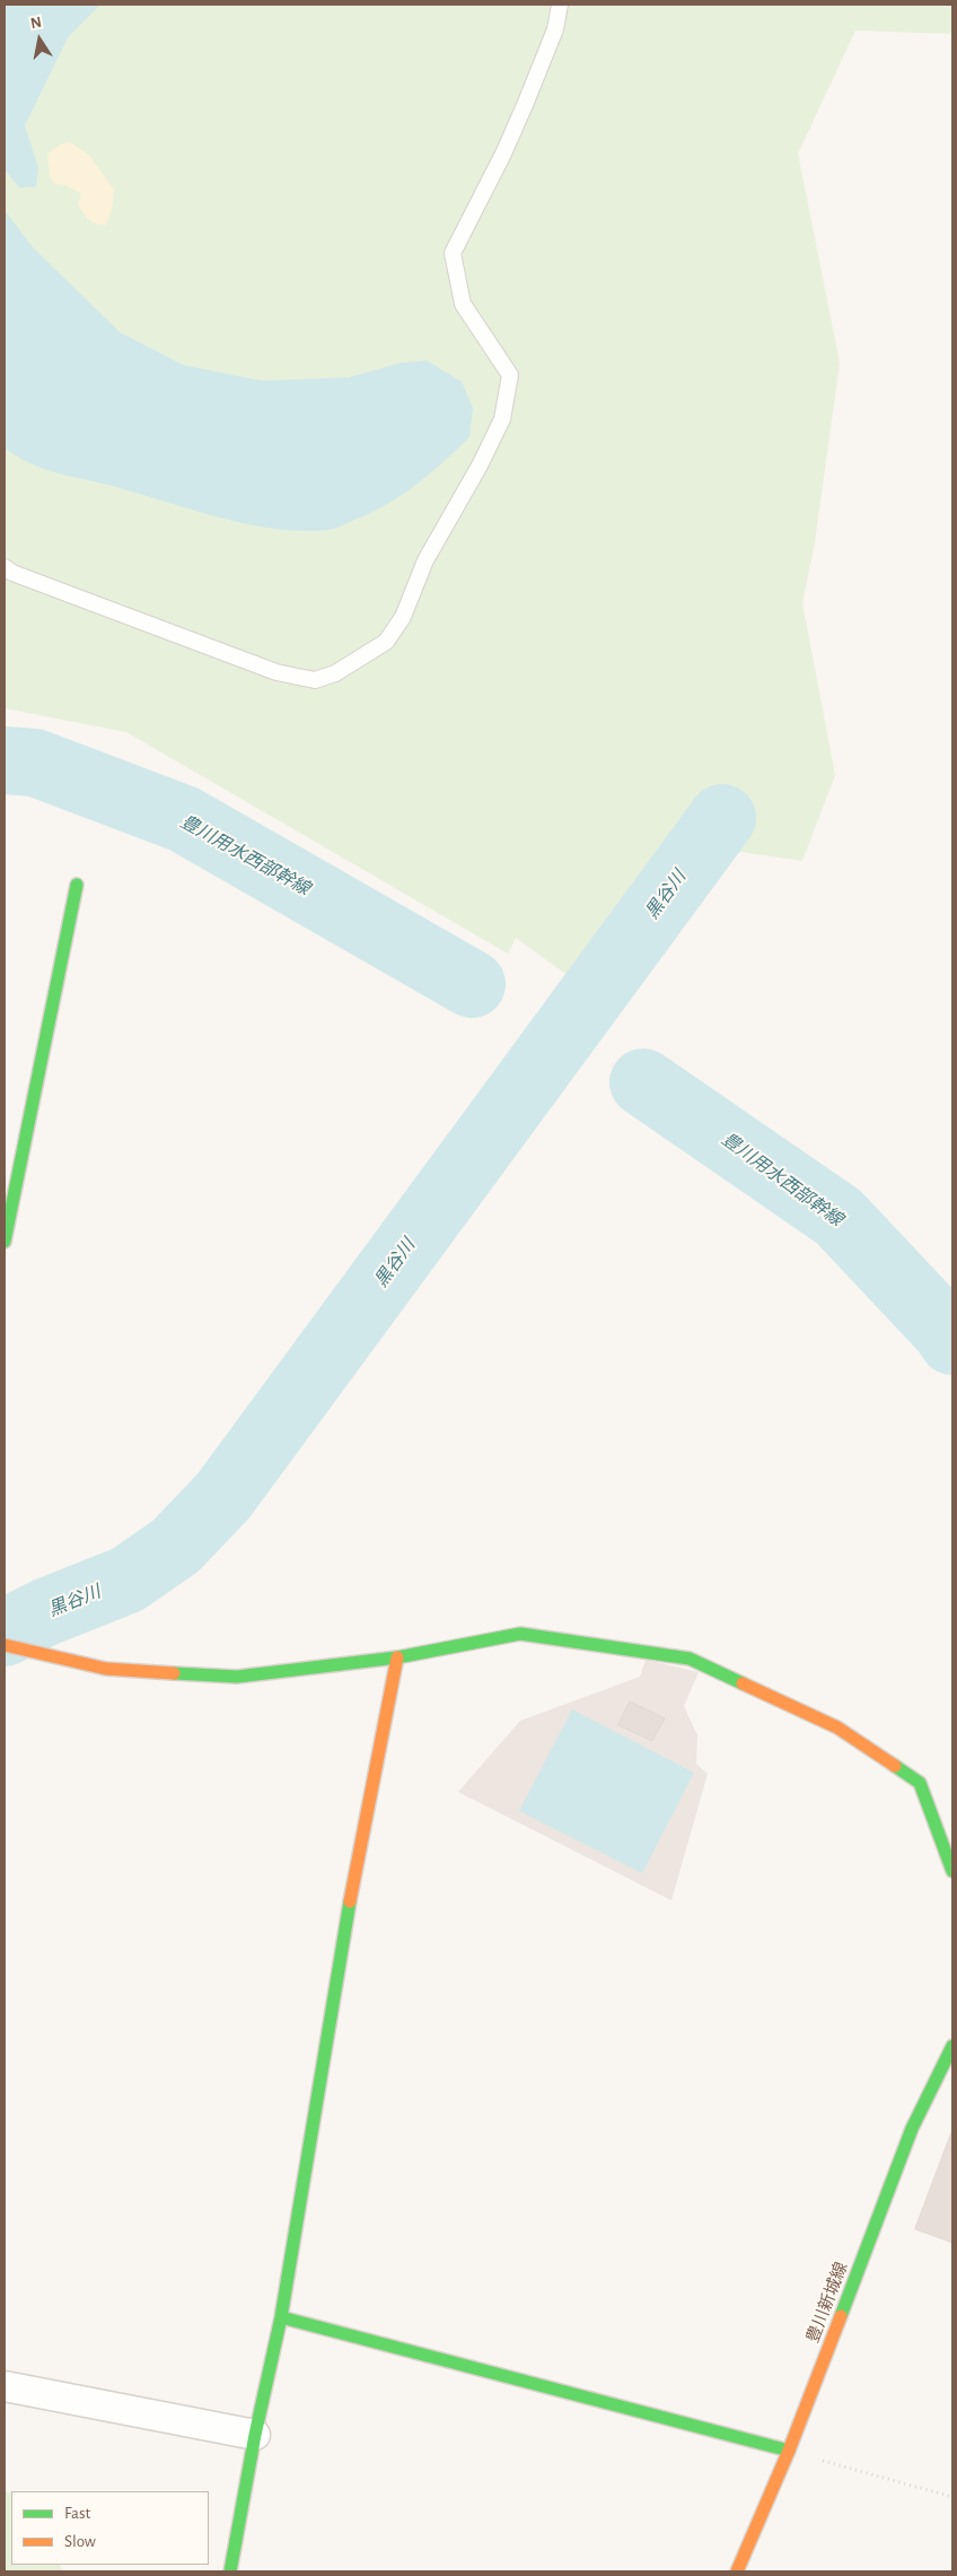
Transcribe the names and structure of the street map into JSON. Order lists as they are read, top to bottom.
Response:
{
  "streets": {
    "street": ["豊川新城線"]
  },
  "water": ["豊川用水西部幹線", "黒谷川"],
  "legend": ["Fast", "Slow"],
  "north": "top"
}
